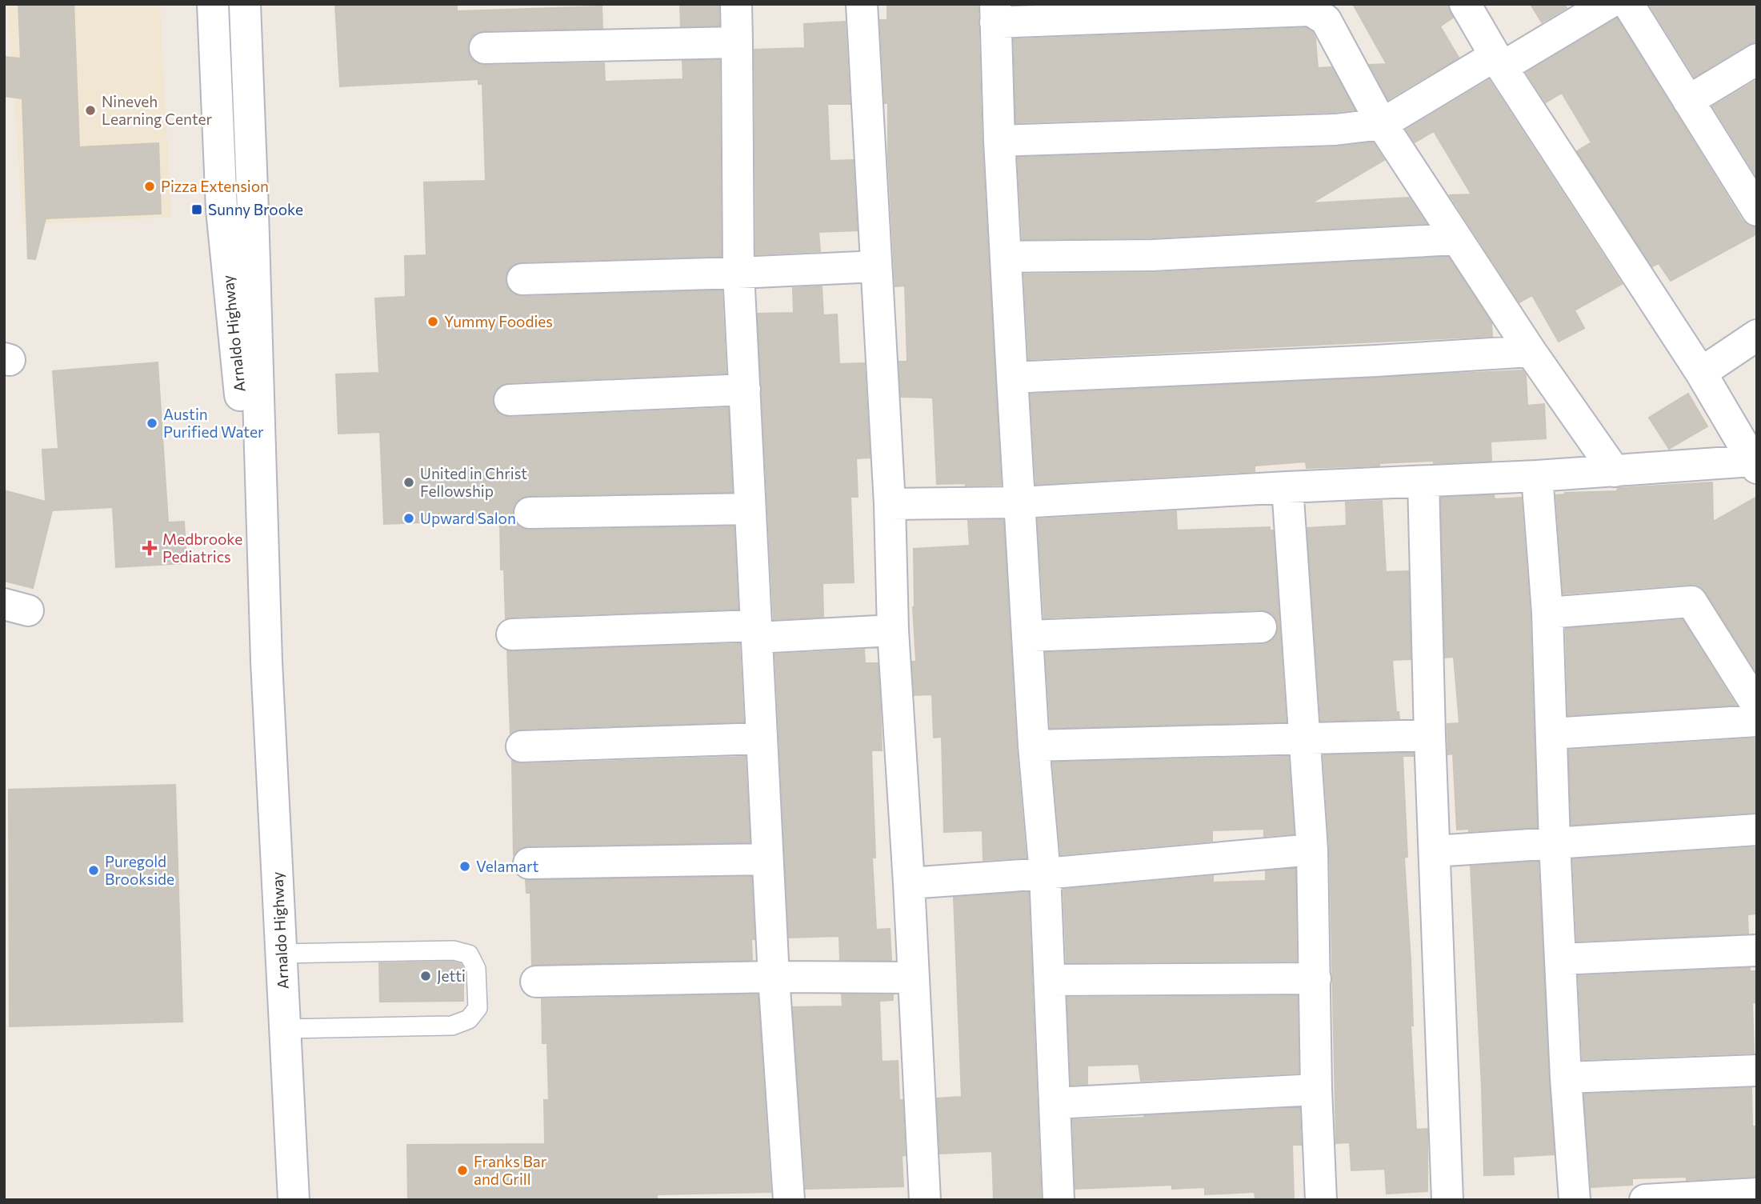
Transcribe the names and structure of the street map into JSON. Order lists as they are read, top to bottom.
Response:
{
  "streets": {
    "street": ["Arnaldo Highway"]
  },
  "places": {
    "other": [
      "Nineveh Learning Center",
      "Pizza Extension",
      "Yummy Foodies",
      "Austin Purified Water",
      "United in Christ Fellowship",
      "Upward Salon",
      "Velamart",
      "Puregold Brookside",
      "Jetti",
      "Franks Bar and Grill"
    ],
    "transit": ["Sunny Brooke"],
    "health": ["Medbrooke Pediatrics"]
  }
}
